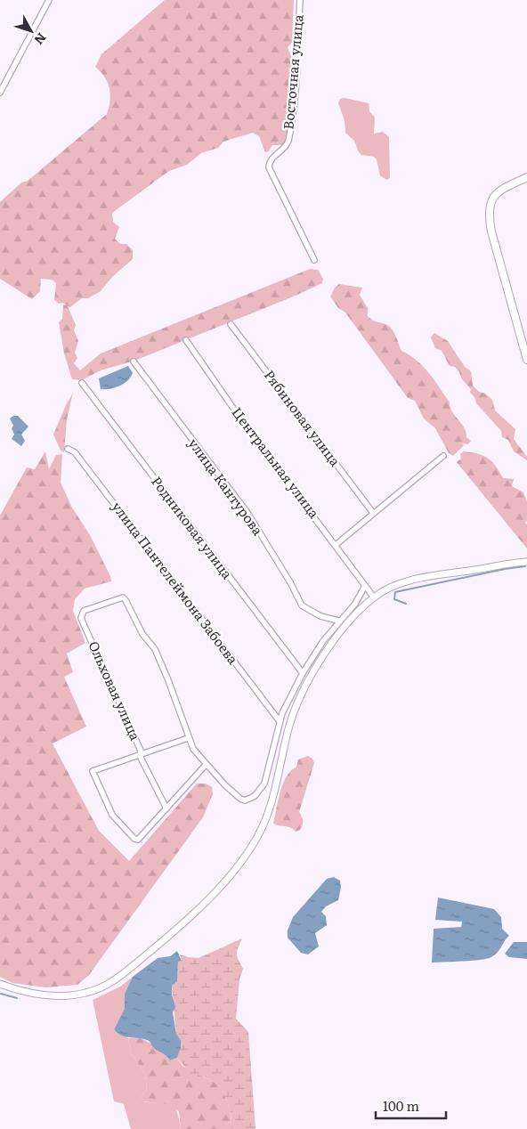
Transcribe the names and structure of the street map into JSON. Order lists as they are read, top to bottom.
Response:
{
  "streets": {
    "street": [
      "Восточная улица",
      "Рябиновая улица",
      "Центральная улица",
      "улица Кантурова",
      "Родниковая улица",
      "улица Пантелеймона Забоева",
      "Ольховая улица"
    ]
  },
  "scale_bar": "100 m",
  "north": "bottom right"
}
